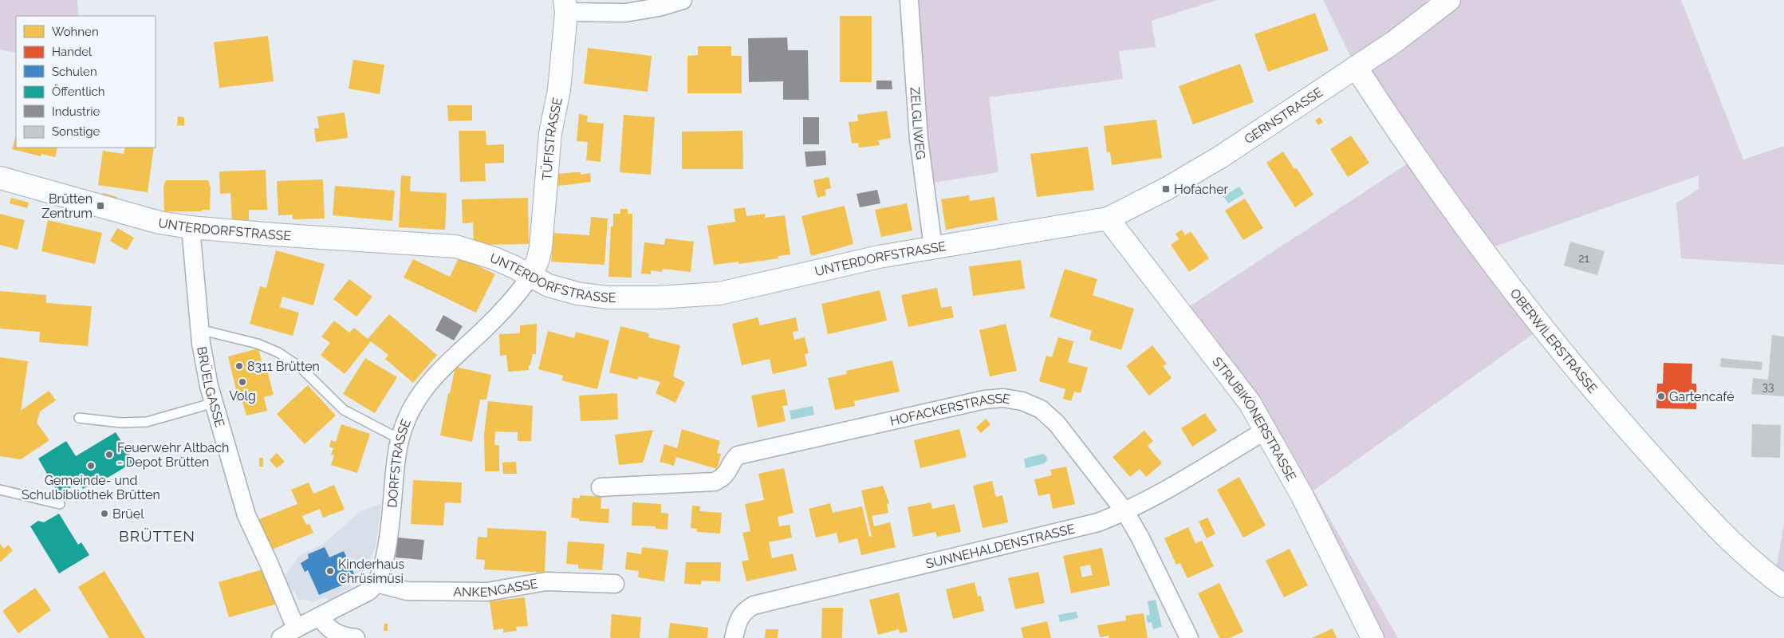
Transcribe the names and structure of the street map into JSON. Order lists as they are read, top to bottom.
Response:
{
  "streets": {
    "street": [
      "GERNSTRASSE",
      "ZELGLIWEG",
      "TÜFISTRASSE",
      "UNTERDORFSTRASSE",
      "OBERWILERSTRASSE",
      "BRÜELGASSE",
      "HOFACKERSTRASSE",
      "STRUBIKONERSTRASSE",
      "DORFSTRASSE",
      "SUNNEHALDENSTRASSE",
      "ANKENGASSE"
    ]
  },
  "crossings": [
    ["GERNSTRASSE", "UNTERDORFSTRASSE"],
    ["GERNSTRASSE", "OBERWILERSTRASSE"],
    ["GERNSTRASSE", "STRUBIKONERSTRASSE"],
    ["ZELGLIWEG", "UNTERDORFSTRASSE"],
    ["TÜFISTRASSE", "UNTERDORFSTRASSE"],
    ["TÜFISTRASSE", "DORFSTRASSE"],
    ["UNTERDORFSTRASSE", "BRÜELGASSE"],
    ["UNTERDORFSTRASSE", "STRUBIKONERSTRASSE"],
    ["UNTERDORFSTRASSE", "DORFSTRASSE"],
    ["HOFACKERSTRASSE", "SUNNEHALDENSTRASSE"],
    ["STRUBIKONERSTRASSE", "SUNNEHALDENSTRASSE"],
    ["DORFSTRASSE", "ANKENGASSE"]
  ],
  "districts": ["BRÜTTEN"],
  "places": {
    "transit": ["Hofacher", "Brütten Zentrum"],
    "other": [
      "8311 Brütten",
      "Volg",
      "Gartencafé",
      "Feuerwehr Altbach - Depot Brütten",
      "Gemeinde- und Schulbibliothek Brütten",
      "Brüel",
      "Kinderhaus Chrüsimüsi"
    ]
  },
  "house_numbers": ["21", "33"],
  "legend": [
    "Wohnen",
    "Handel",
    "Schulen",
    "Öffentlich",
    "Industrie",
    "Sonstige"
  ]
}
